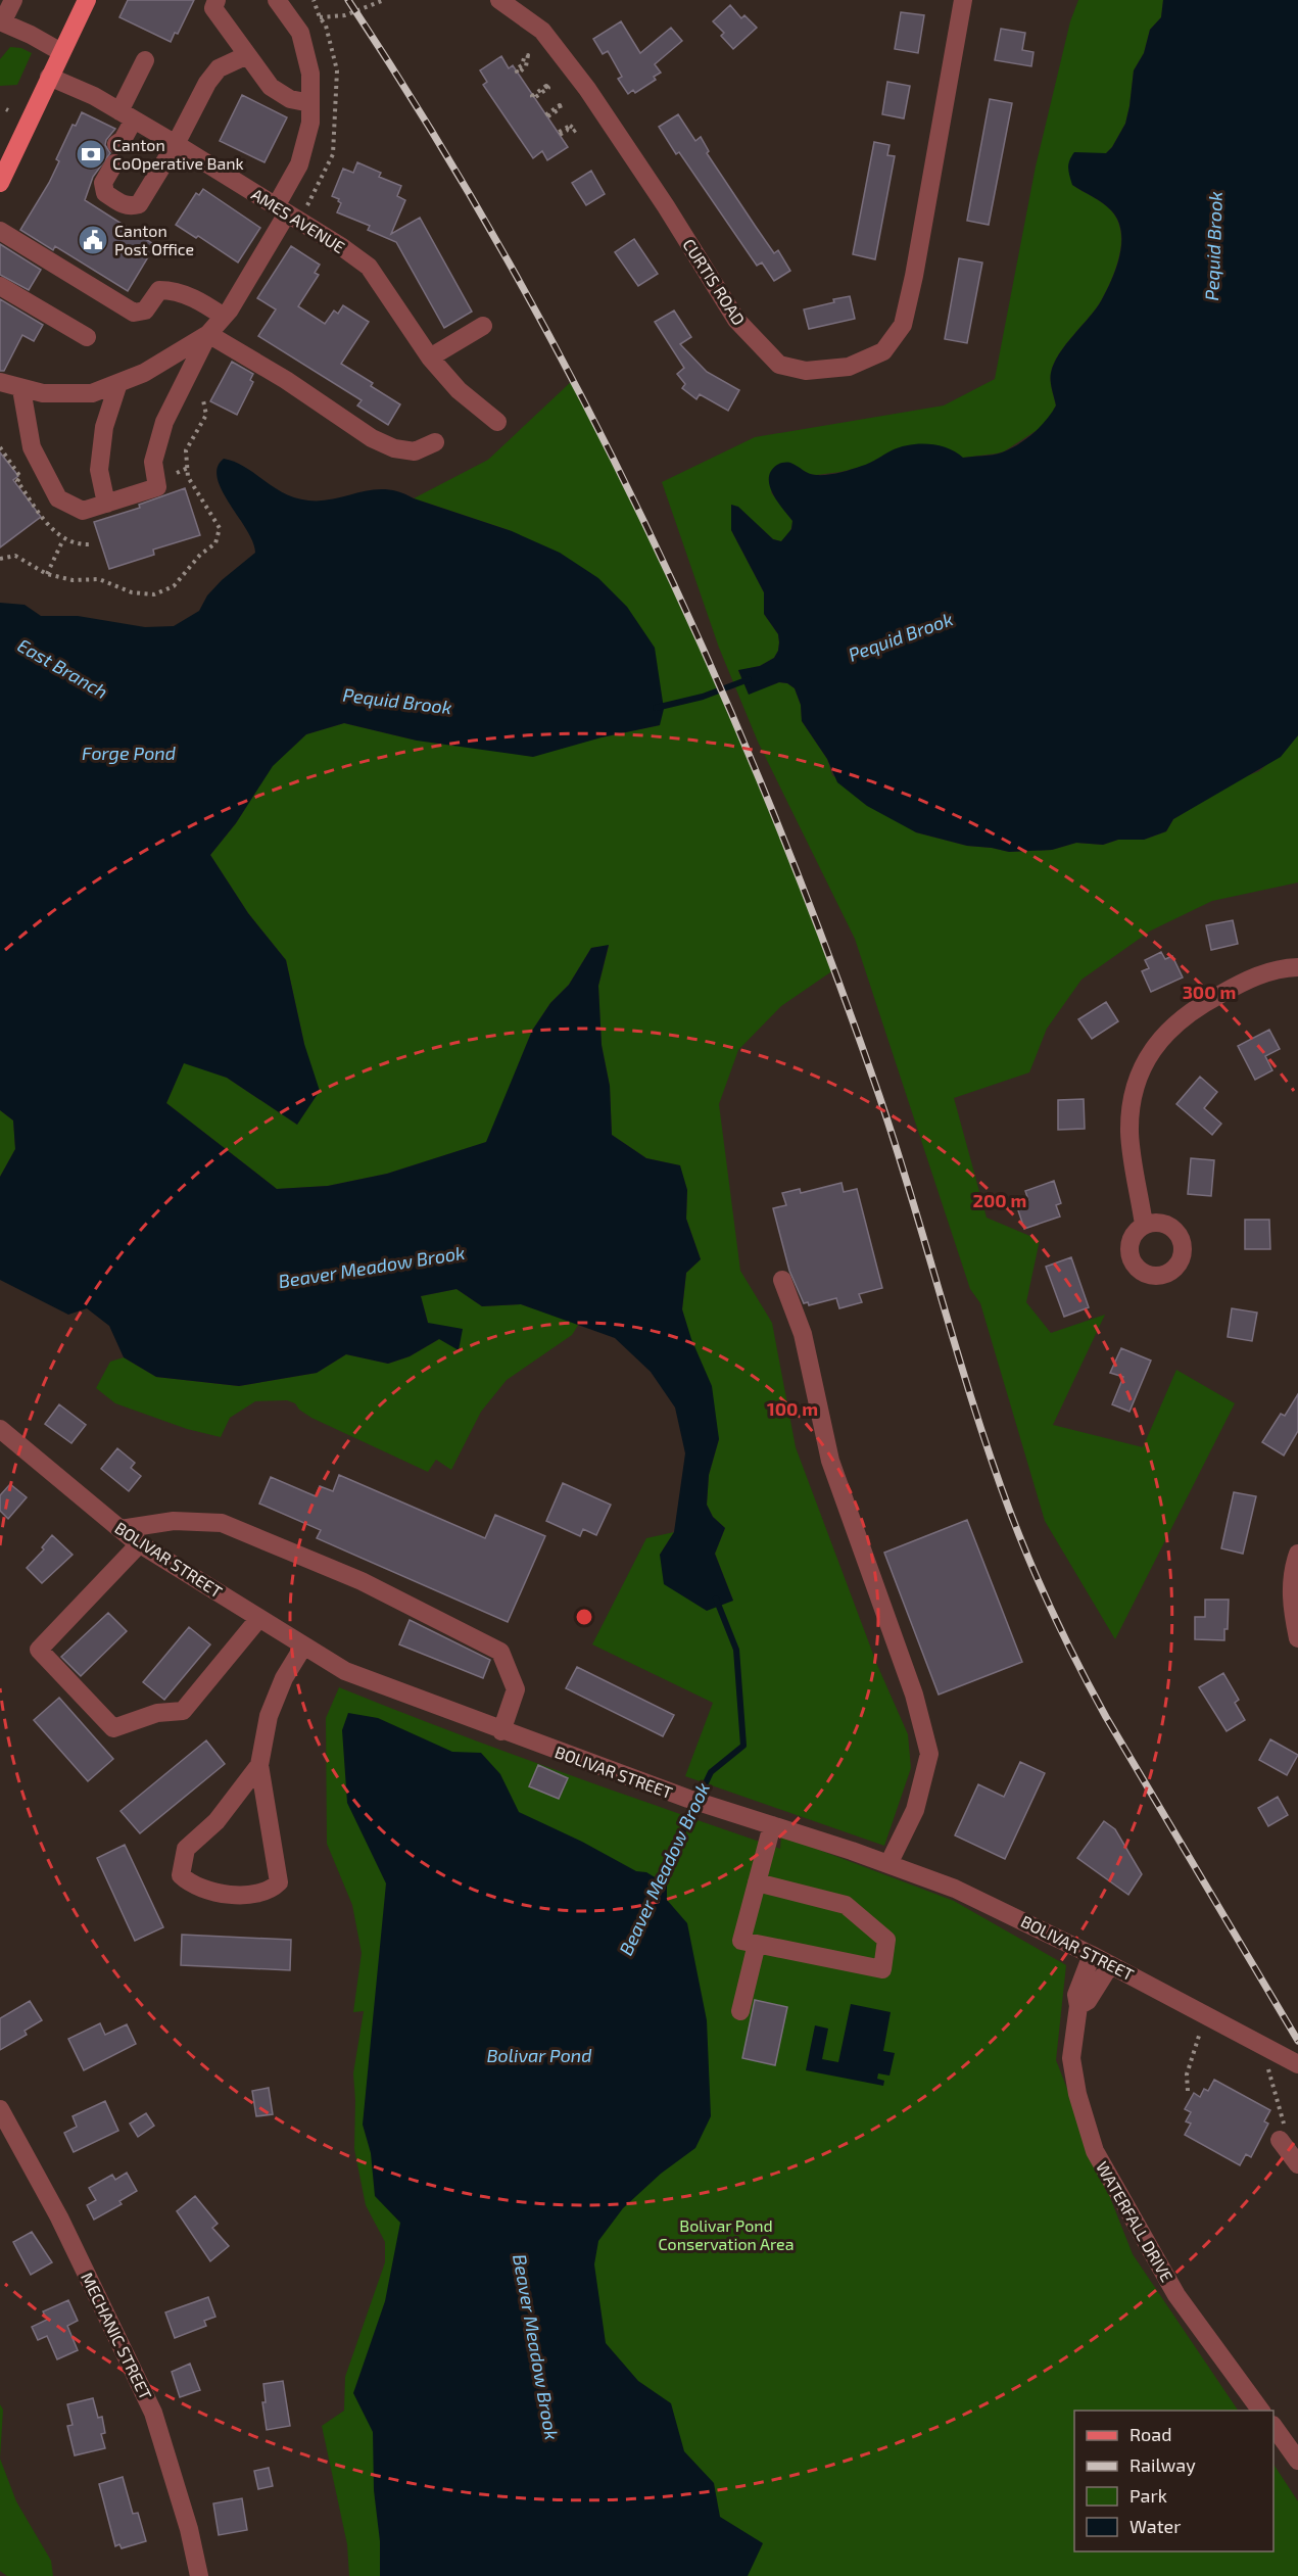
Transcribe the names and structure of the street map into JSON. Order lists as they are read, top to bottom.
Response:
{
  "streets": {
    "street": [
      "AMES AVENUE",
      "CURTIS ROAD",
      "BOLIVAR STREET",
      "WATERFALL DRIVE",
      "MECHANIC STREET"
    ]
  },
  "crossings": [
    ["BOLIVAR STREET", "WATERFALL DRIVE"]
  ],
  "water": [
    "Pequid Brook",
    "East Branch",
    "Forge Pond",
    "Beaver Meadow Brook",
    "Bolivar Pond"
  ],
  "parks": ["Bolivar Pond Conservation Area"],
  "places": {
    "bank": ["Canton CoOperative Bank"],
    "public building": ["Canton Post Office"]
  },
  "legend": [
    "Road",
    "Railway",
    "Park",
    "Water"
  ],
  "rings": ["300 m", "200 m", "100 m"]
}
